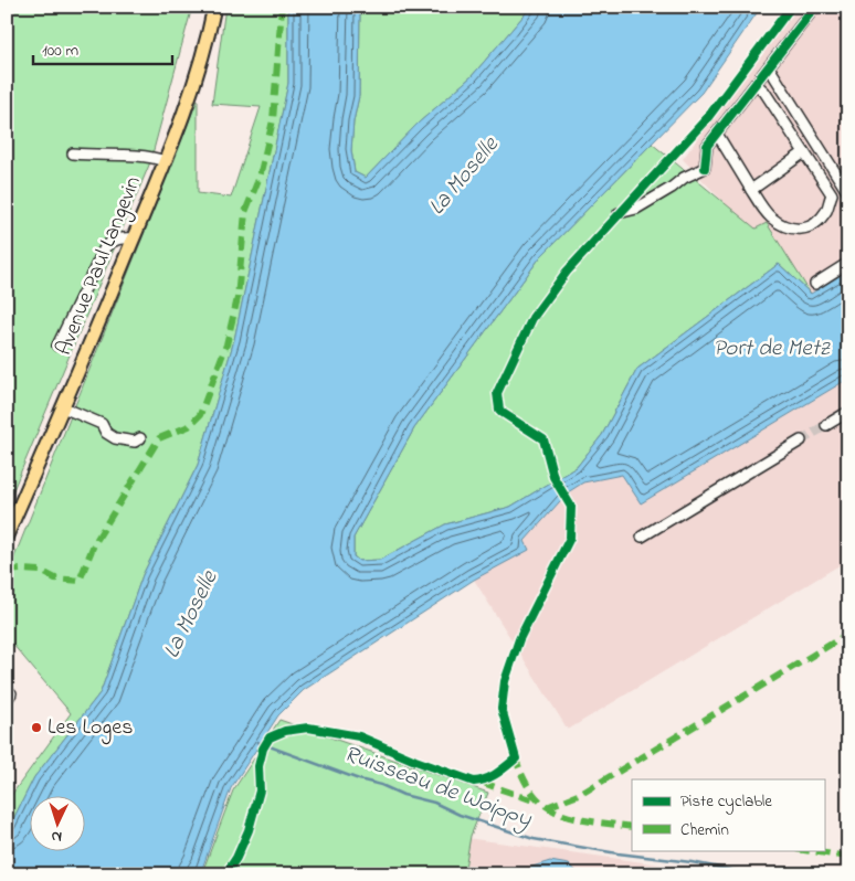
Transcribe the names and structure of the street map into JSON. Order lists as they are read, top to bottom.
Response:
{
  "streets": {
    "main road": ["Avenue Paul Langevin"]
  },
  "water": ["La Moselle", "Port de Metz", "Ruisseau de Woippy"],
  "places": ["Les Loges"],
  "legend": ["Piste cyclable", "Chemin"],
  "scale_bar": "100 m",
  "north": "bottom"
}
